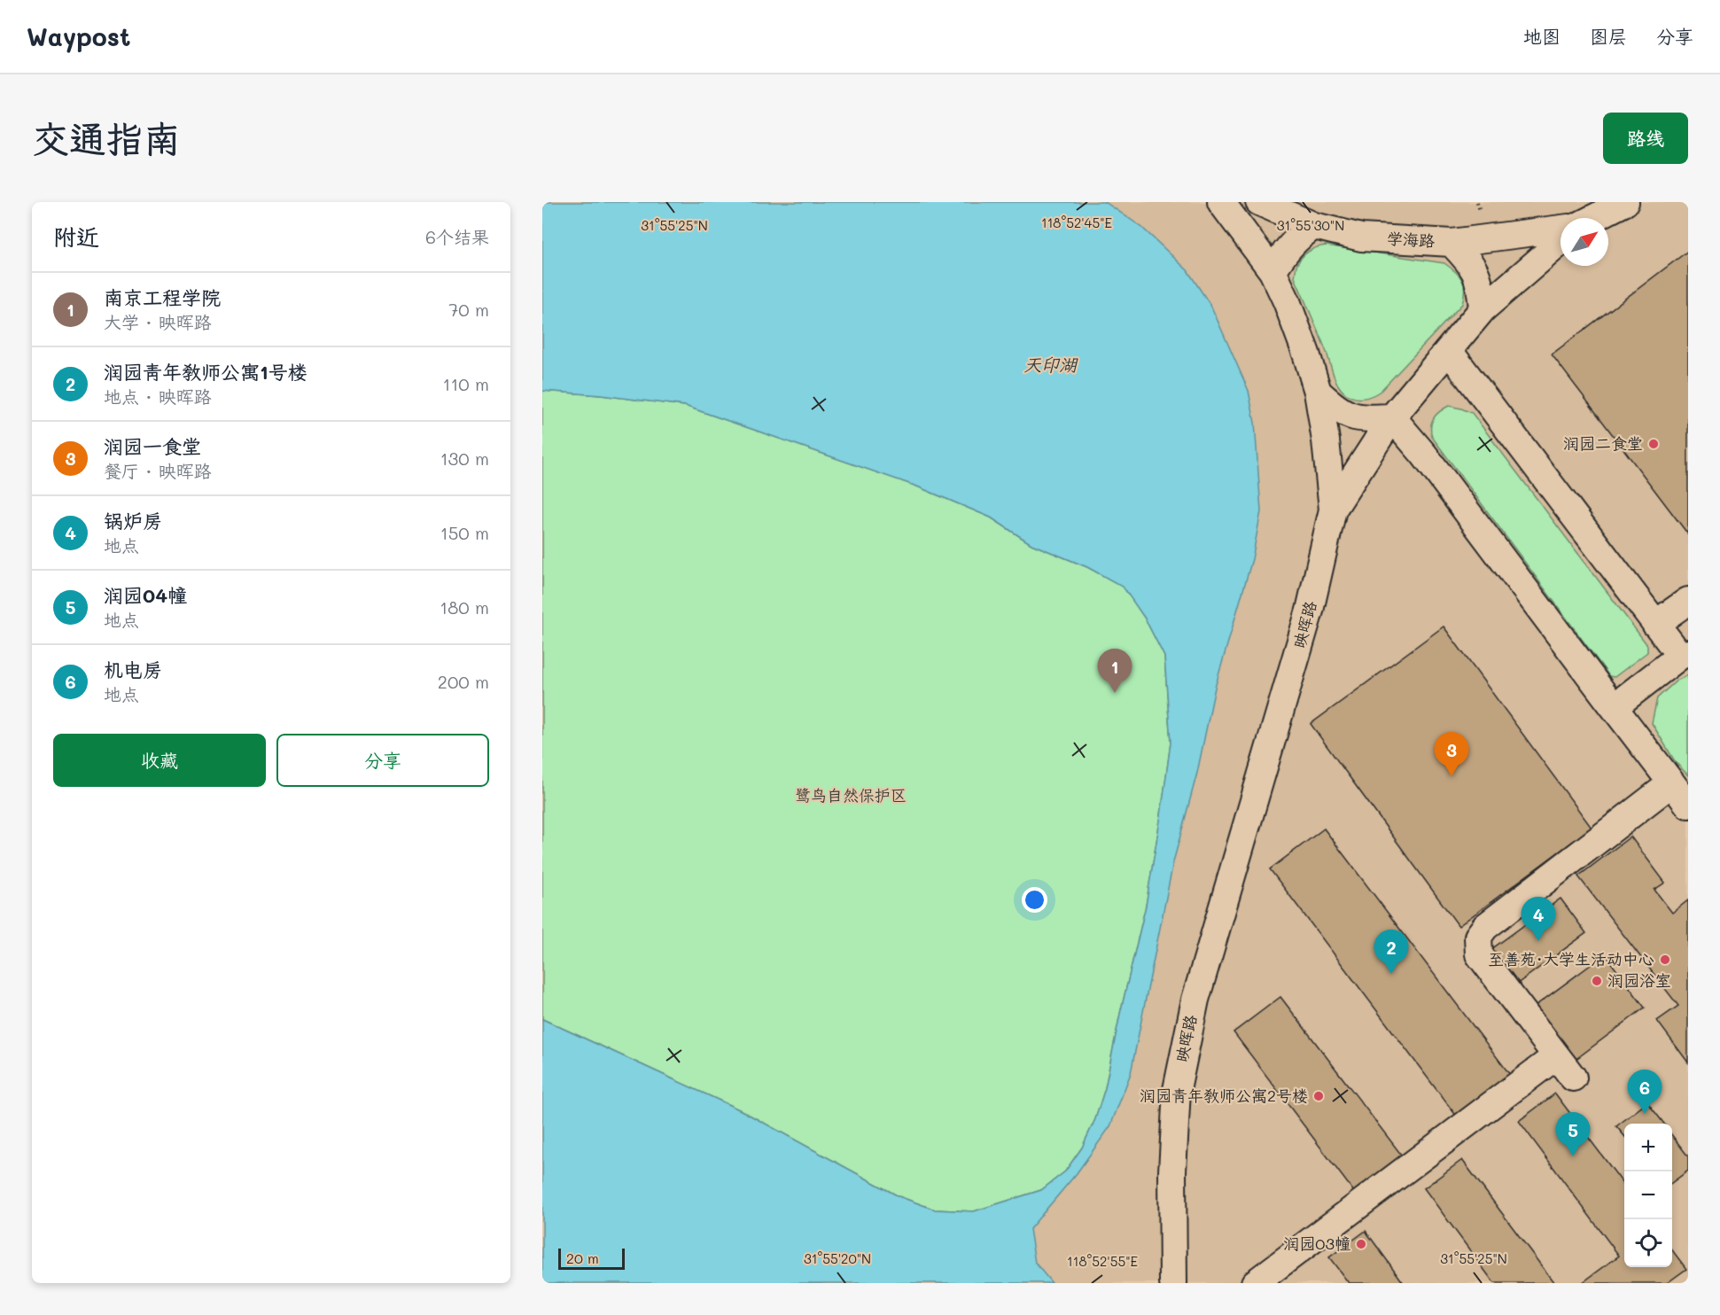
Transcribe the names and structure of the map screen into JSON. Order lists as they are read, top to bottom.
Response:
{
  "streets": {
    "street": ["学海路", "映晖路"]
  },
  "water": ["天印湖"],
  "parks": ["鹭鸟自然保护区"],
  "places": [
    "润园二食堂",
    "至善苑·大学生活动中心",
    "润园浴室",
    "润园青年教师公寓2号楼",
    "润园03幢"
  ],
  "scale_bar": "20 m",
  "north": "top right",
  "page": {
    "header": "Waypost",
    "nav": ["地图", "图层", "分享"],
    "buttons": [
      "路线",
      ["收藏", "分享"]
    ],
    "title": "交通指南",
    "heading": ["附近", "6个结果"],
    "list": [
      {
        "mark": "1",
        "name": "南京工程学院",
        "note": "大学 · 映晖路",
        "value": "70 m"
      },
      {
        "mark": "2",
        "name": "润园青年教师公寓1号楼",
        "note": "地点 · 映晖路",
        "value": "110 m"
      },
      {
        "mark": "3",
        "name": "润园一食堂",
        "note": "餐厅 · 映晖路",
        "value": "130 m"
      },
      {
        "mark": "4",
        "name": "锅炉房",
        "note": "地点",
        "value": "150 m"
      },
      {
        "mark": "5",
        "name": "润园04幢",
        "note": "地点",
        "value": "180 m"
      },
      {
        "mark": "6",
        "name": "机电房",
        "note": "地点",
        "value": "200 m"
      }
    ],
    "pins": [
      "1",
      "3",
      "4",
      "2",
      "6",
      "5"
    ],
    "map_buttons": ["+", "−"],
    "scale": "20 m"
  },
  "coordinates": [
    "118°52'45\"E",
    "31°55'25\"N",
    "31°55'30\"N",
    "31°55'20\"N",
    "118°52'55\"E"
  ]
}
